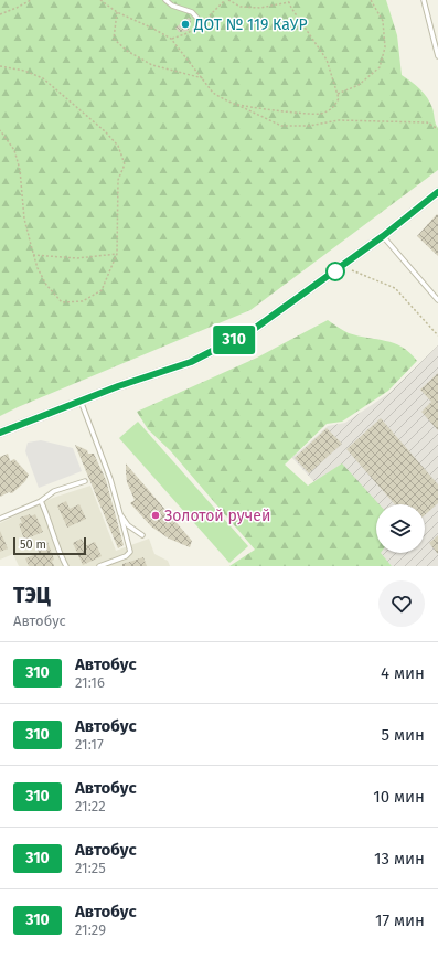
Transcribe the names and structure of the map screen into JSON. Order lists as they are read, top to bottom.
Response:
{
  "places": ["ДОТ № 119 КаУР", "Золотой ручей"],
  "lines": ["bus line 310"],
  "scale_bar": "50 m",
  "page": {
    "on_map": "310",
    "scale": "50 m",
    "heading": ["ТЭЦ", "Автобус"],
    "list": [
      {
        "mark": "310",
        "name": "Автобус",
        "note": "21:16",
        "value": "4 мин"
      },
      {
        "mark": "310",
        "name": "Автобус",
        "note": "21:17",
        "value": "5 мин"
      },
      {
        "mark": "310",
        "name": "Автобус",
        "note": "21:22",
        "value": "10 мин"
      },
      {
        "mark": "310",
        "name": "Автобус",
        "note": "21:25",
        "value": "13 мин"
      },
      {
        "mark": "310",
        "name": "Автобус",
        "note": "21:29",
        "value": "17 мин"
      }
    ]
  }
}
